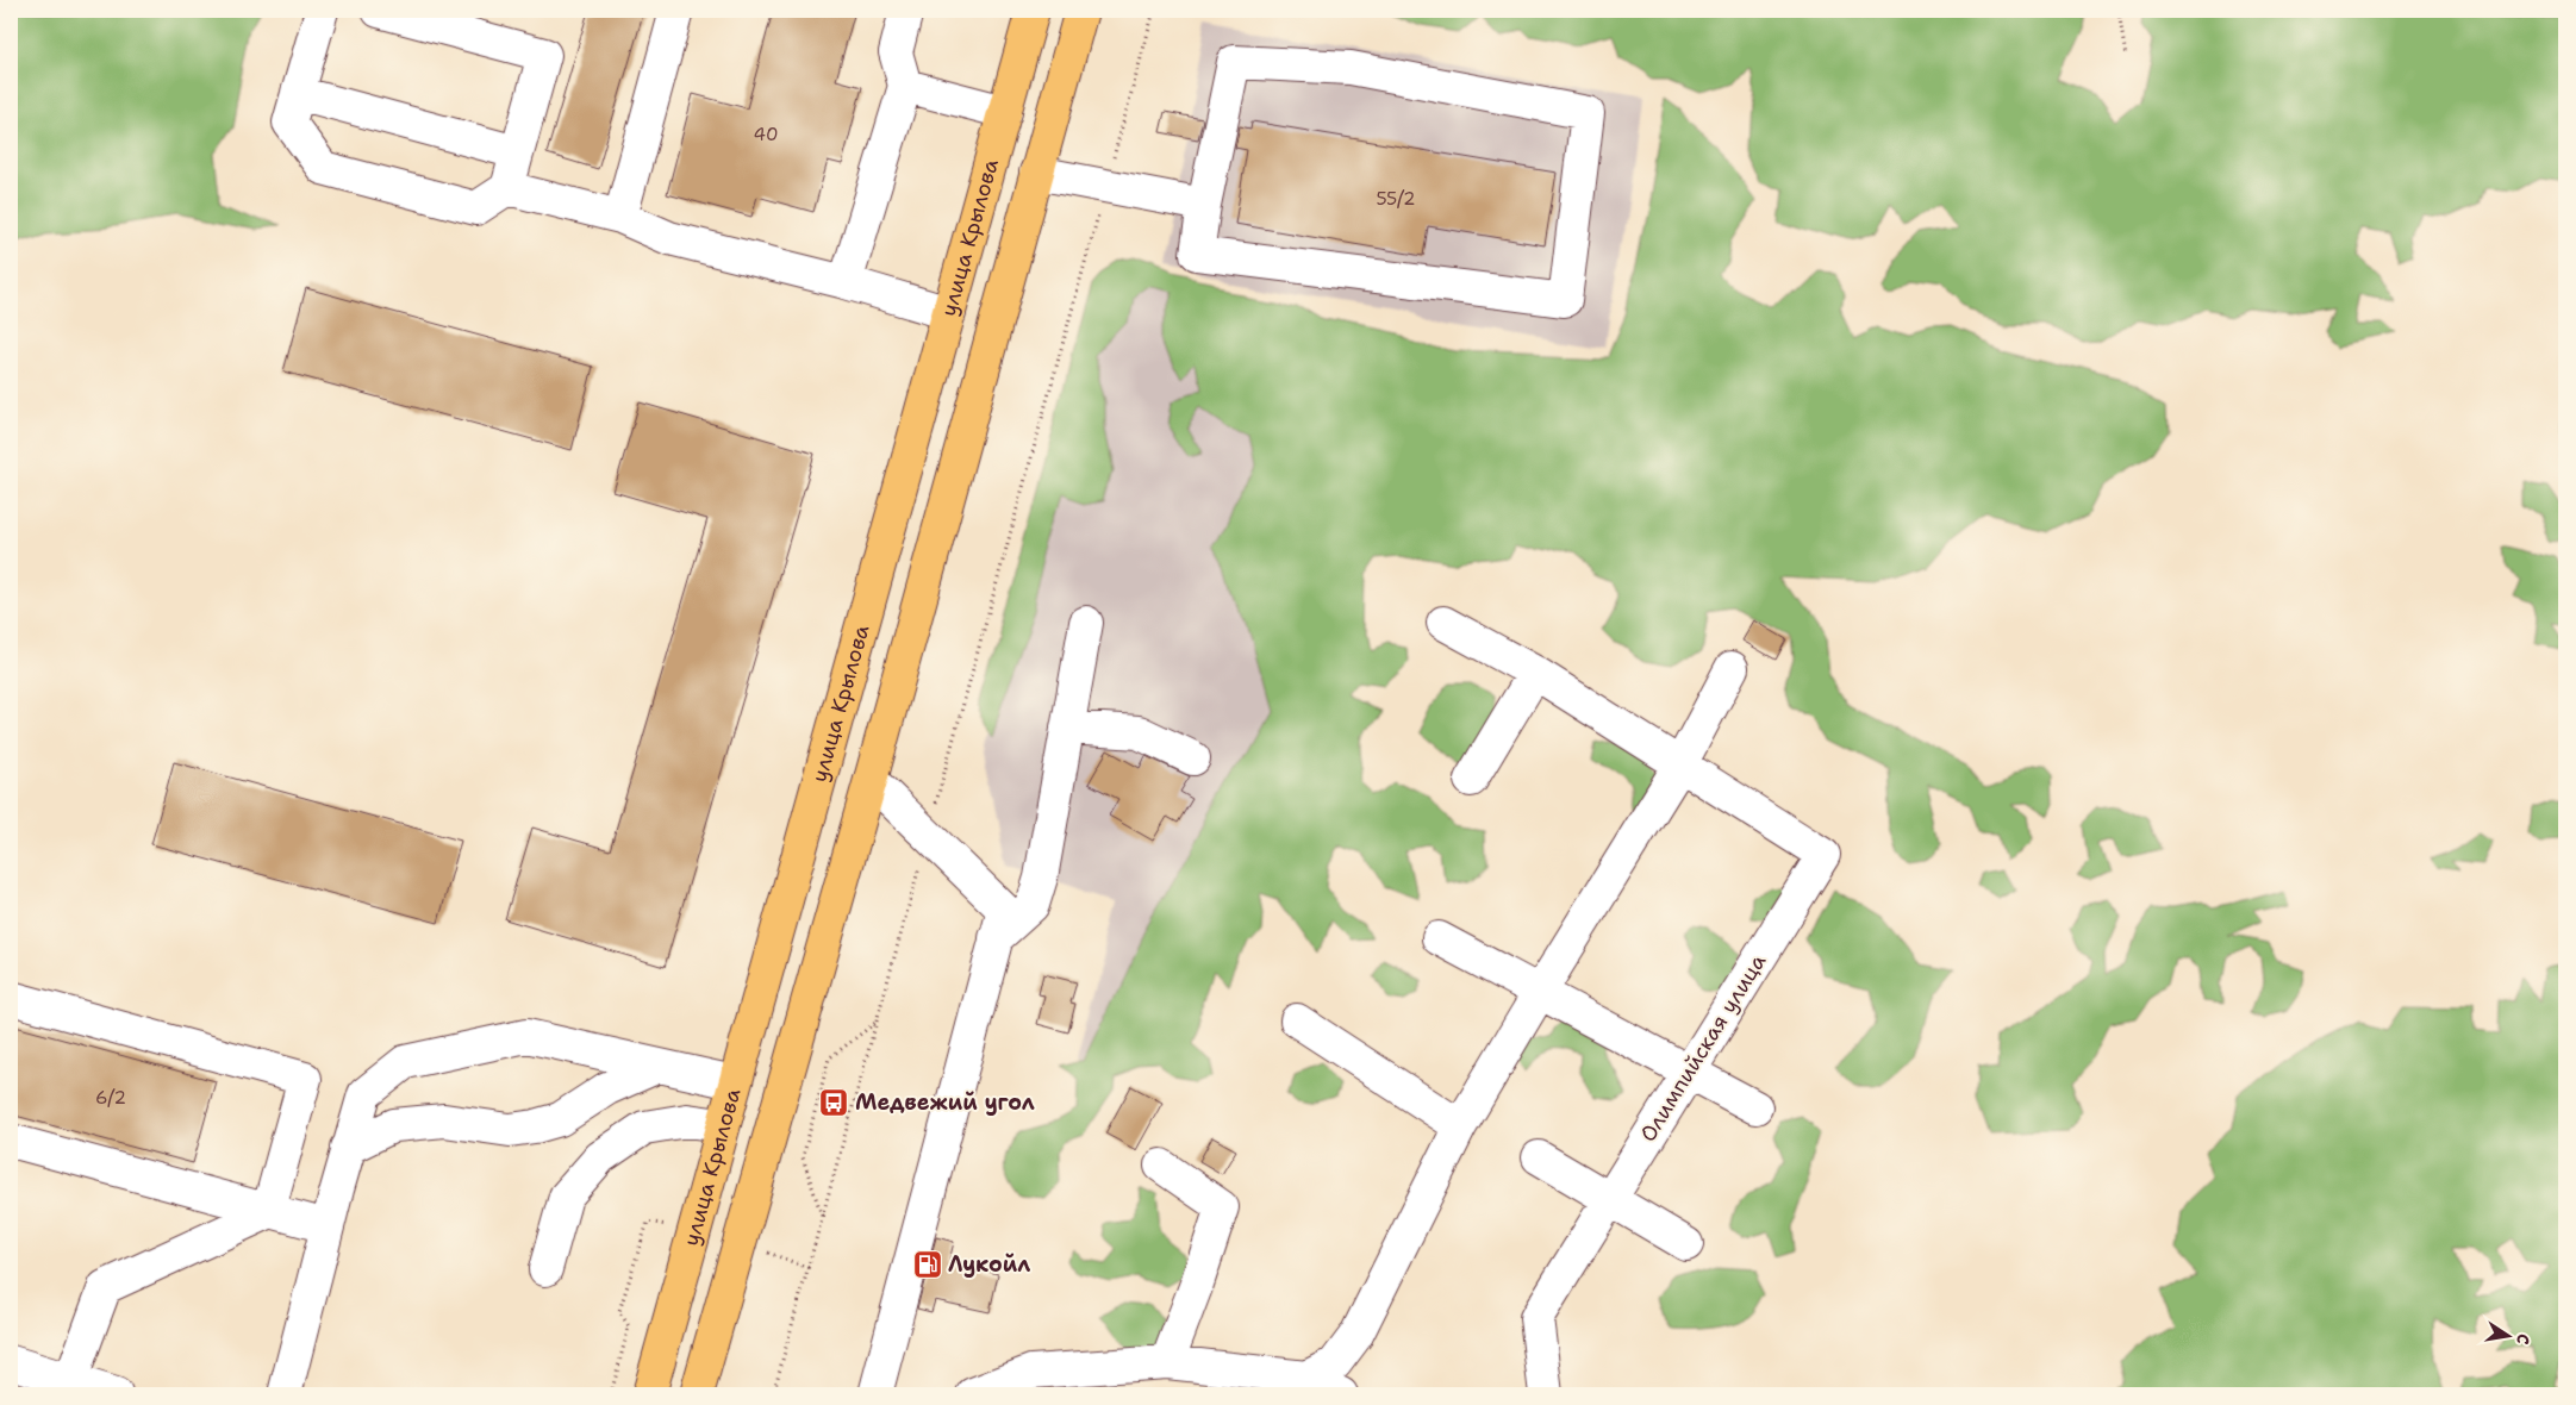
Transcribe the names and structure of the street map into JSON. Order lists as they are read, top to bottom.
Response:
{
  "streets": {
    "main road": ["улица Крылова"],
    "street": ["Олимпийская улица"]
  },
  "places": {
    "bus stop": ["Медвежий угол"],
    "fuel station": ["Лукойл"]
  },
  "house_numbers": ["40", "55/2", "6/2"],
  "north": "right"
}
